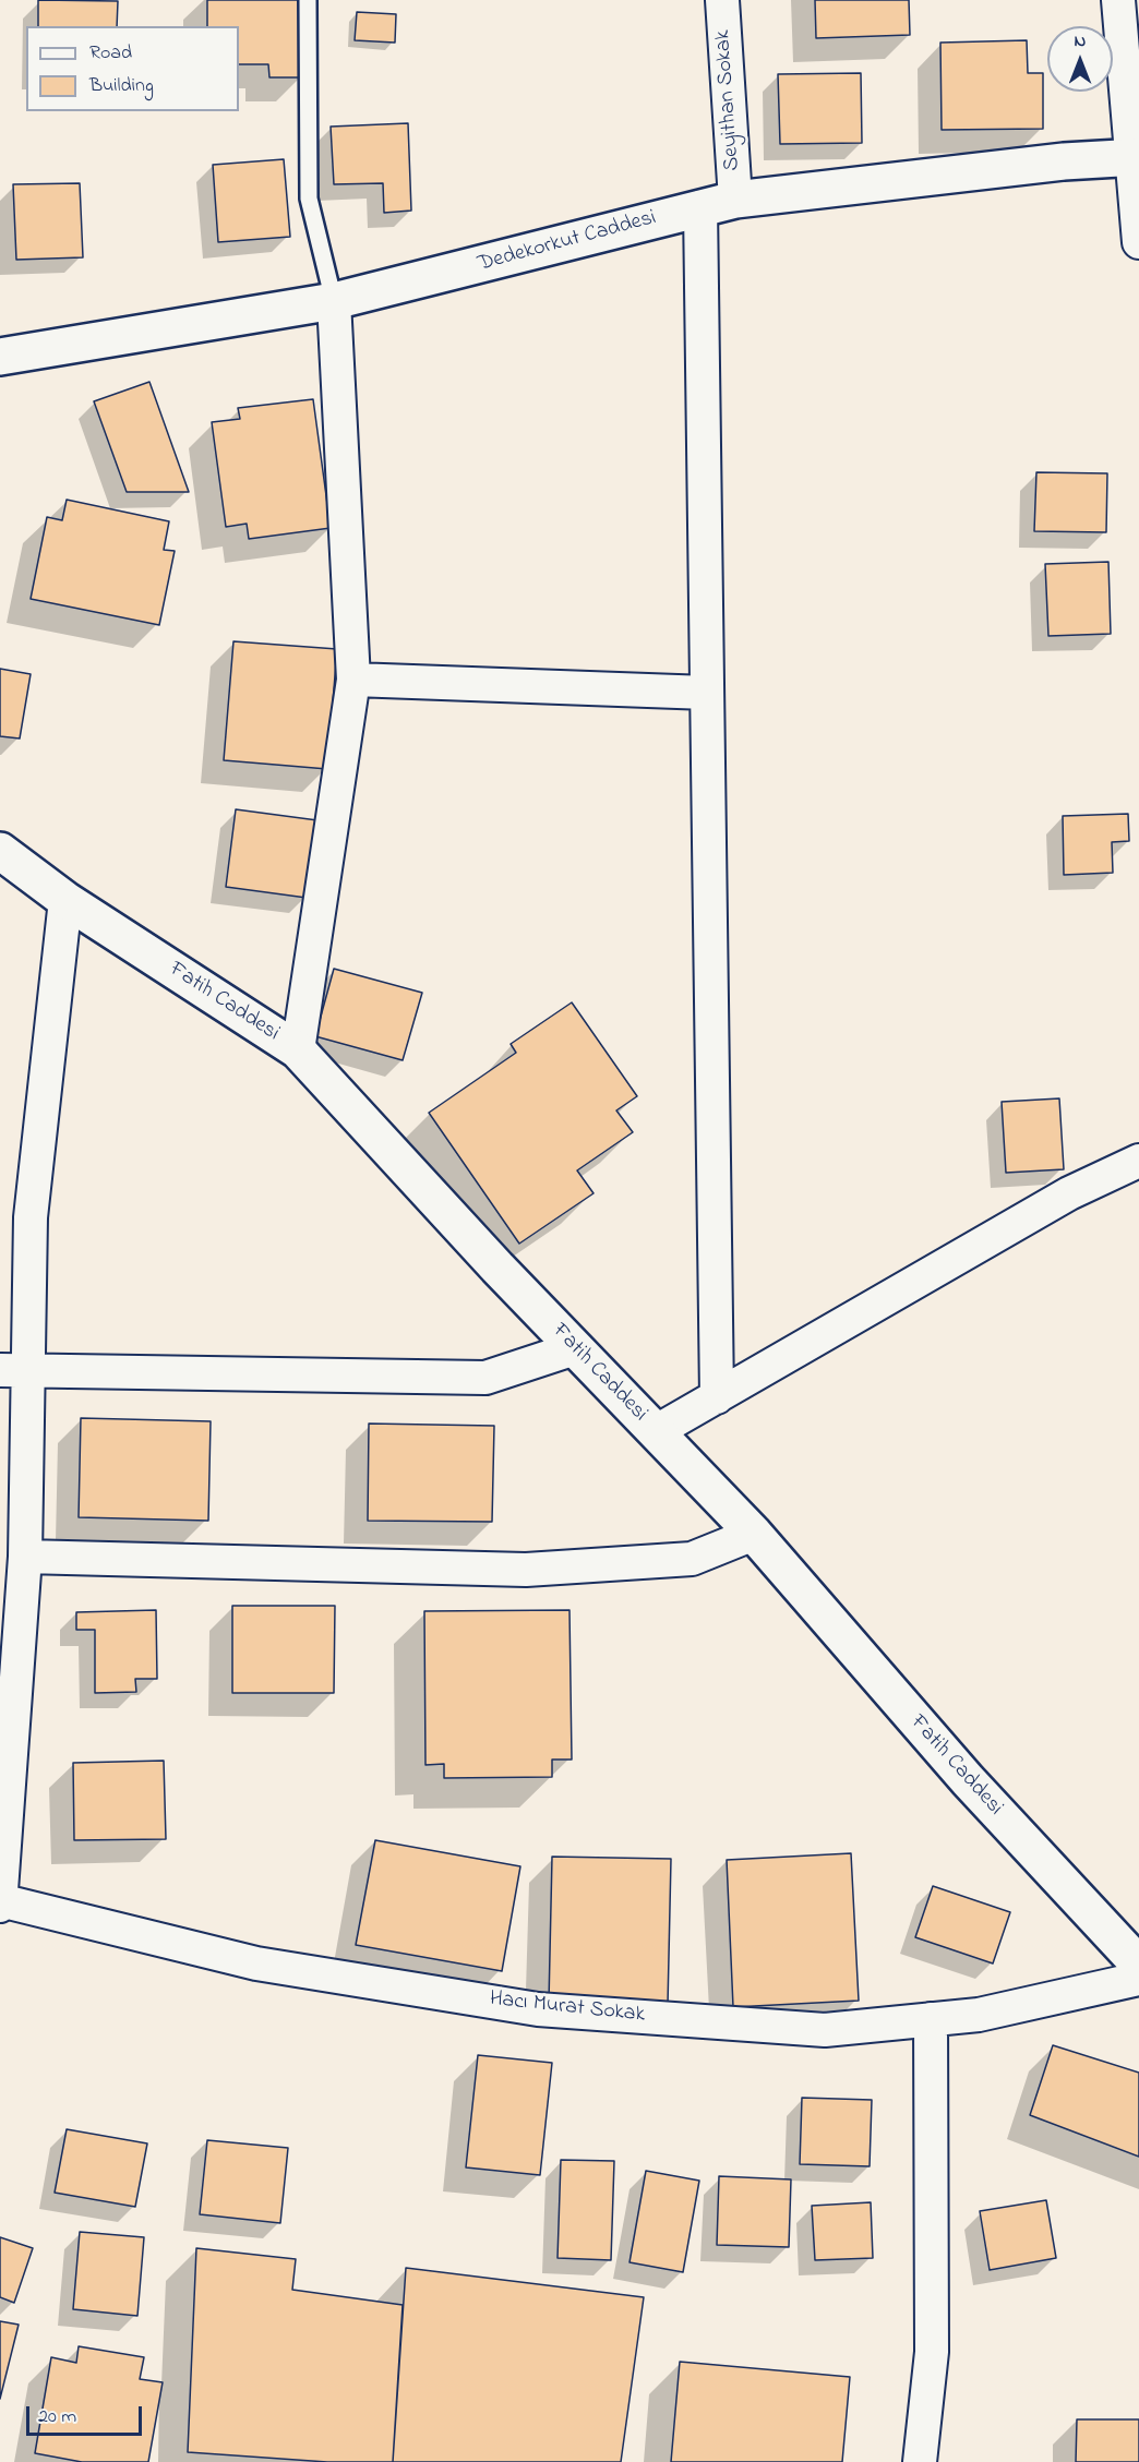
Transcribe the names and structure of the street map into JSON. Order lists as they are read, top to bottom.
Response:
{
  "streets": {
    "street": [
      "Seyithan Sokak",
      "Dedekorkut Caddesi",
      "Fatih Caddesi",
      "Hacı Murat Sokak"
    ]
  },
  "crossings": [
    ["Seyithan Sokak", "Dedekorkut Caddesi"]
  ],
  "legend": ["Road", "Building"],
  "scale_bar": "20 m",
  "north": "top"
}
